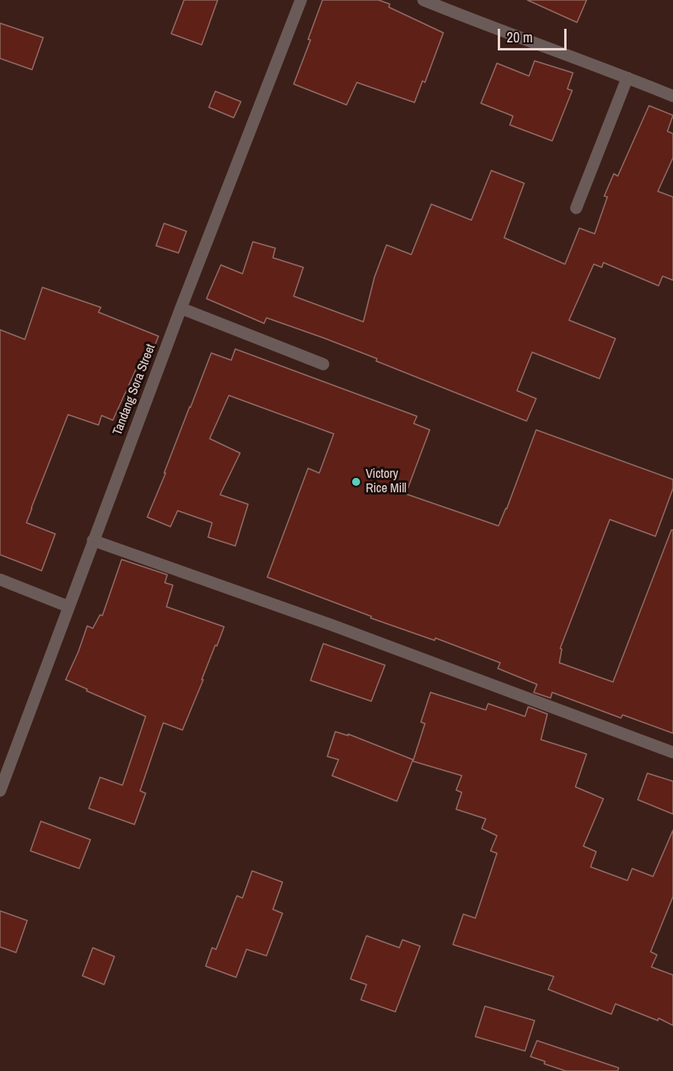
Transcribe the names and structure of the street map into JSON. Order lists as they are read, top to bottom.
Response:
{
  "streets": {
    "street": ["Tandang Sora Street"]
  },
  "places": ["Victory Rice Mill"],
  "scale_bar": "20 m"
}
